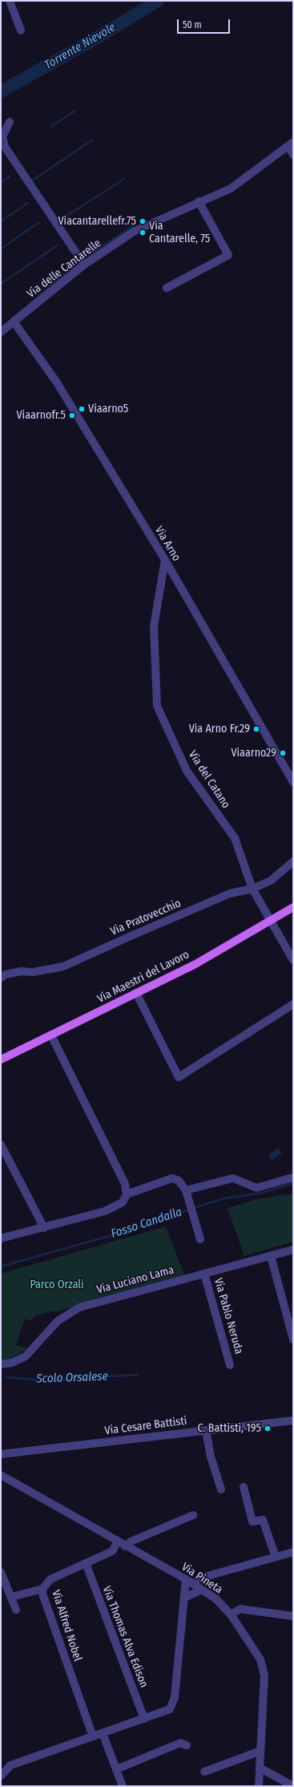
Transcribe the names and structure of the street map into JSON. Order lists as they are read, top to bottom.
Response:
{
  "streets": {
    "main road": ["Via Maestri del Lavoro"],
    "street": [
      "Via delle Cantarelle",
      "Via Arno",
      "Via del Catano",
      "Via Pratovecchio",
      "Via Luciano Lama",
      "Via Pablo Neruda",
      "Via Cesare Battisti",
      "Via Pineta",
      "Via Alfred Nobel",
      "Via Thomas Alva Edison"
    ]
  },
  "crossings": [
    ["Via delle Cantarelle", "Via Arno"],
    ["Via Arno", "Via del Catano"],
    ["Via del Catano", "Via Pratovecchio"],
    ["Via del Catano", "Via Maestri del Lavoro"],
    ["Via Luciano Lama", "Via Pablo Neruda"],
    ["Via Pineta", "Via Alfred Nobel"],
    ["Via Alfred Nobel", "Via Thomas Alva Edison"]
  ],
  "water": ["Torrente Nievole", "Fosso Candalla", "Scolo Orsalese"],
  "parks": ["Parco Orzali"],
  "places": [
    "Viacantarellefr.75",
    "Via Cantarelle, 75",
    "Viaarno5",
    "Viaarnofr.5",
    "Via Arno Fr.29",
    "Viaarno29",
    "C. Battisti, 195"
  ],
  "scale_bar": "50 m"
}
